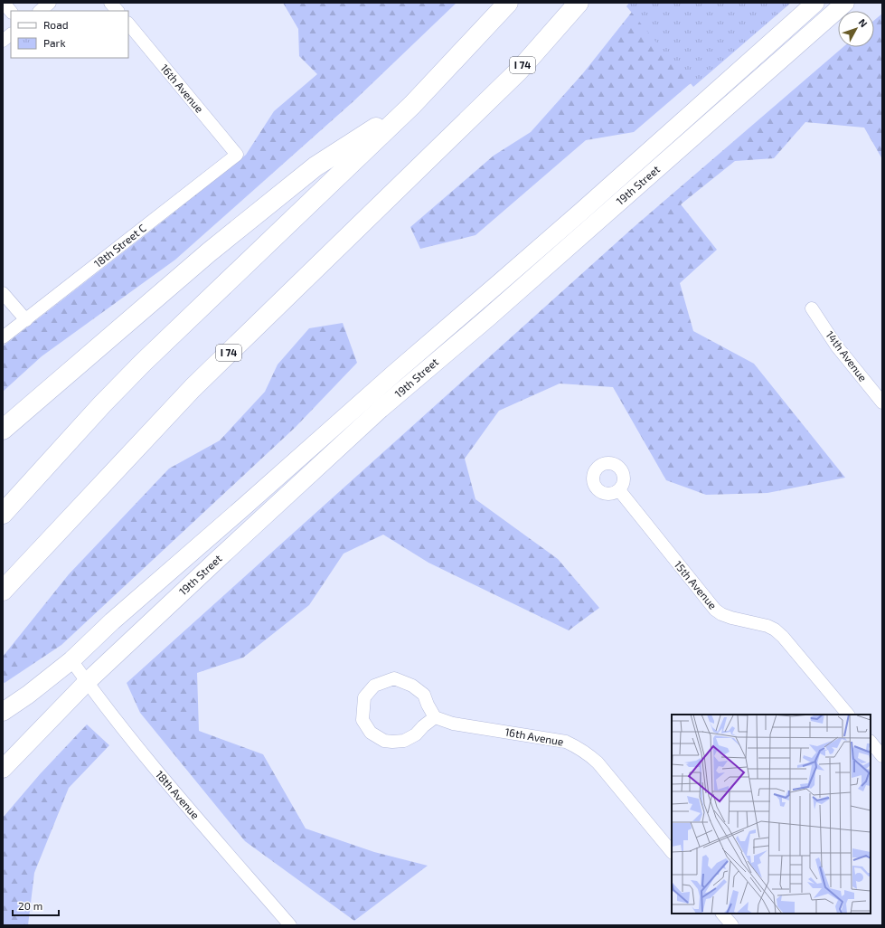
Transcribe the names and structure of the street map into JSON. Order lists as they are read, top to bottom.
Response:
{
  "streets": {
    "highway": ["I 74"],
    "main road": ["19th Street"],
    "street": [
      "16th Avenue",
      "18th Street C",
      "14th Avenue",
      "15th Avenue",
      "18th Avenue"
    ]
  },
  "crossings": [
    ["16th Avenue", "18th Street C"],
    ["19th Street", "18th Avenue"]
  ],
  "legend": ["Road", "Park"],
  "scale_bar": "20 m",
  "north": "top right"
}
